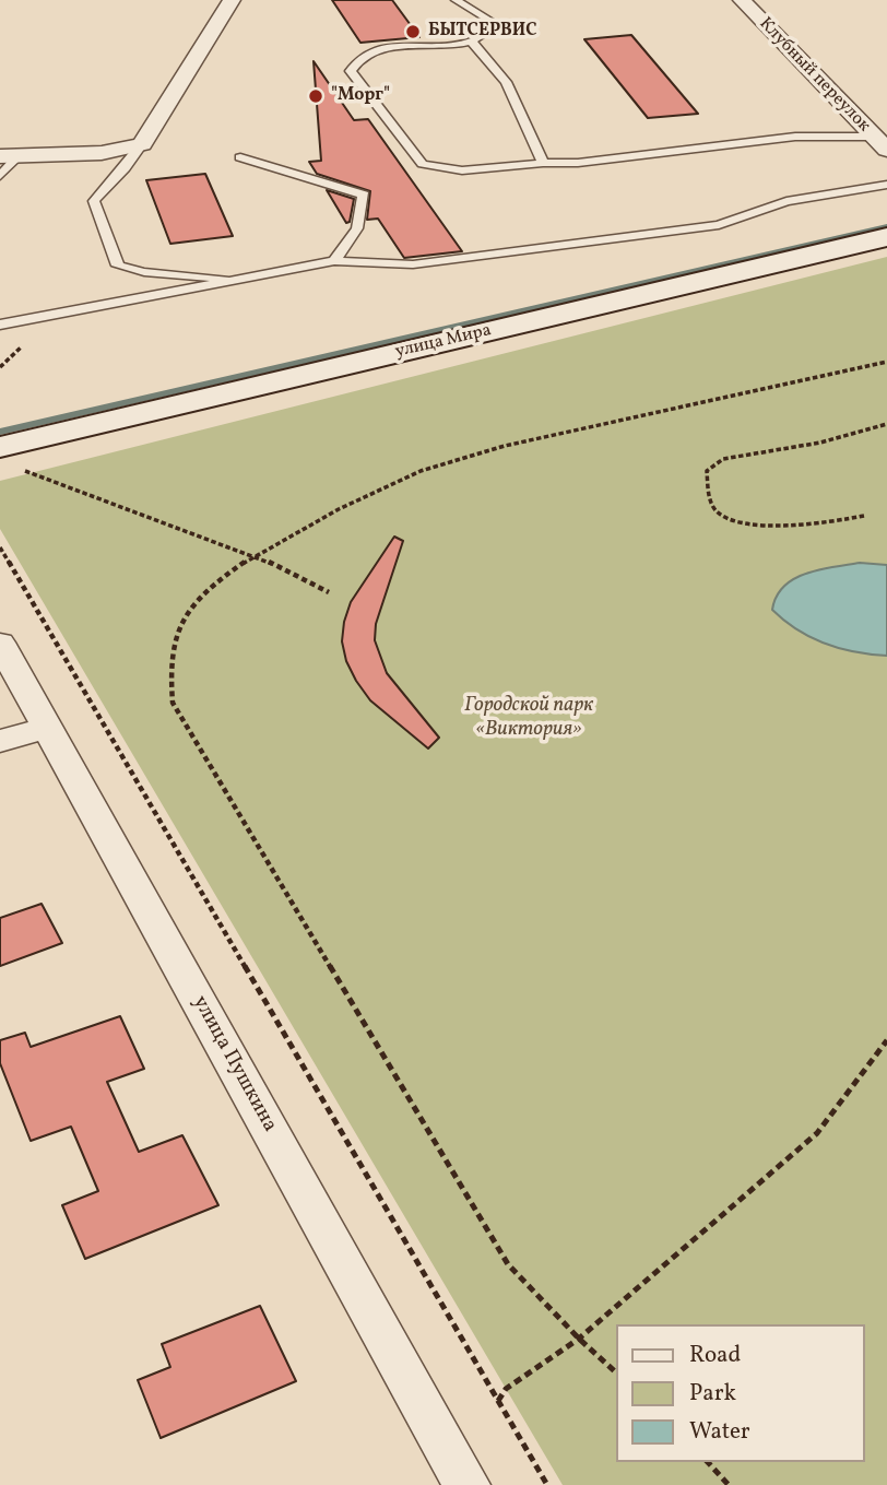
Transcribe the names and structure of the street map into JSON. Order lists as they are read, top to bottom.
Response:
{
  "streets": {
    "main road": ["улица Мира"],
    "street": ["Клубный переулок", "улица Пушкина"]
  },
  "parks": ["Городской парк «Виктория»"],
  "places": ["БЫТСЕРВИС", "\"Морг\""],
  "legend": ["Road", "Park", "Water"]
}
